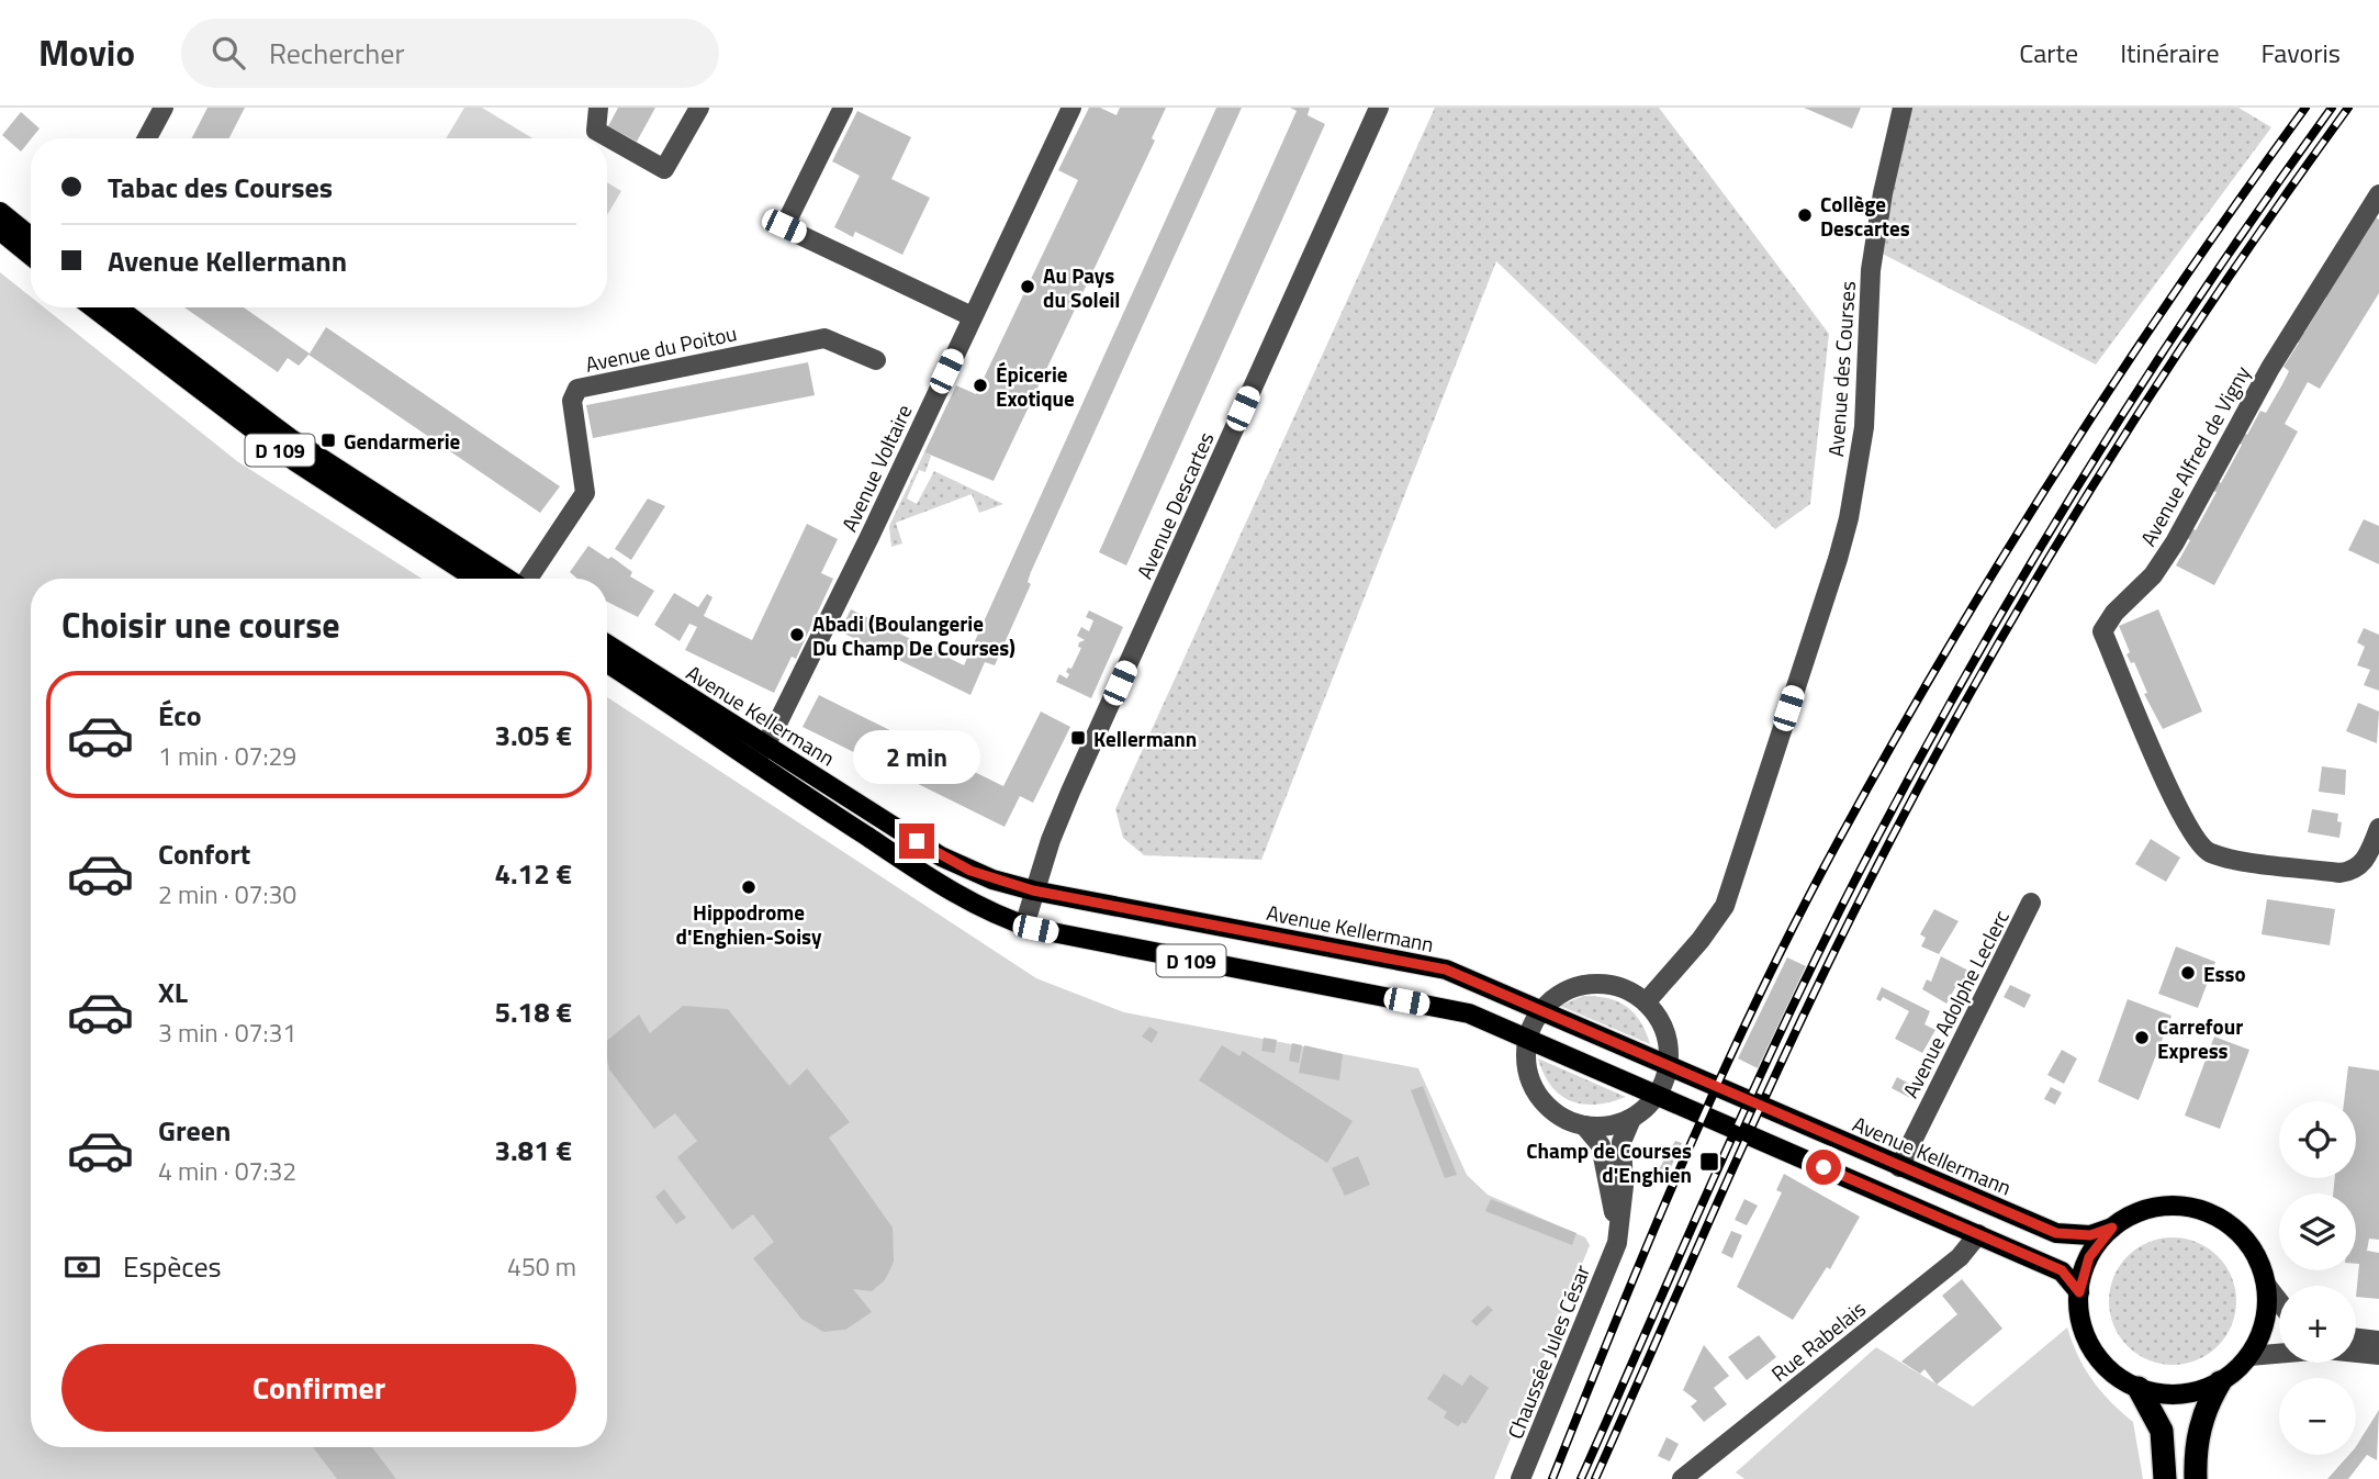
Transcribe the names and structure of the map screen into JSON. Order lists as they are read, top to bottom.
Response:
{
  "streets": {
    "main road": ["D 109", "Avenue Kellermann"],
    "street": [
      "Avenue du Poitou",
      "Avenue des Courses",
      "Avenue Alfred de Vigny",
      "Avenue Voltaire",
      "Avenue Descartes",
      "Avenue Adolphe Leclerc",
      "Rue Rabelais",
      "Chaussée Jules César"
    ]
  },
  "crossings": [
    ["Avenue Voltaire", "Avenue Kellermann"],
    ["Avenue Descartes", "Avenue Kellermann"],
    ["Avenue Kellermann", "Avenue Adolphe Leclerc"],
    ["Avenue Kellermann", "Rue Rabelais"]
  ],
  "places": {
    "other": [
      "Collège Descartes",
      "Au Pays du Soleil",
      "Épicerie Exotique",
      "Abadi (Boulangerie Du Champ De Courses)",
      "Hippodrome d'Enghien-Soisy",
      "Esso",
      "Carrefour Express"
    ],
    "transit": ["Gendarmerie", "Kellermann", "Champ de Courses d'Enghien"]
  },
  "page": {
    "header": "Movio",
    "search": "Rechercher",
    "nav": ["Carte", "Itinéraire", "Favoris"],
    "banner": ["Tabac des Courses", "Avenue Kellermann"],
    "heading": "Choisir une course",
    "list": [
      {
        "name": "Éco",
        "note": "1 min · 07:29",
        "value": "3.05 €"
      },
      {
        "name": "Confort",
        "note": "2 min · 07:30",
        "value": "4.12 €"
      },
      {
        "name": "XL",
        "note": "3 min · 07:31",
        "value": "5.18 €"
      },
      {
        "name": "Green",
        "note": "4 min · 07:32",
        "value": "3.81 €"
      }
    ],
    "bubble": "2 min",
    "map_buttons": ["+", "−"],
    "pay": ["Espèces", "450 m"],
    "buttons": "Confirmer"
  }
}
